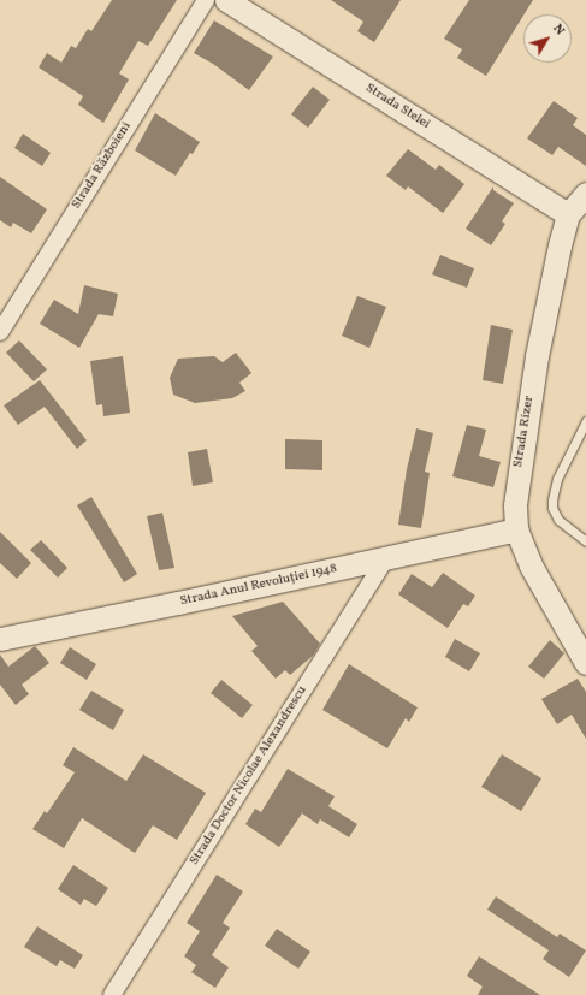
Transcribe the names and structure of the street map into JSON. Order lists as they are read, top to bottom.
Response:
{
  "streets": {
    "street": [
      "Strada Stelei",
      "Strada Războieni",
      "Strada Rizer",
      "Strada Anul Revoluției 1948",
      "Strada Doctor Nicolae Alexandrescu"
    ]
  },
  "crossings": [
    ["Strada Stelei", "Strada Rizer"],
    ["Strada Rizer", "Strada Anul Revoluției 1948"],
    ["Strada Anul Revoluției 1948", "Strada Doctor Nicolae Alexandrescu"]
  ],
  "north": "top right"
}
